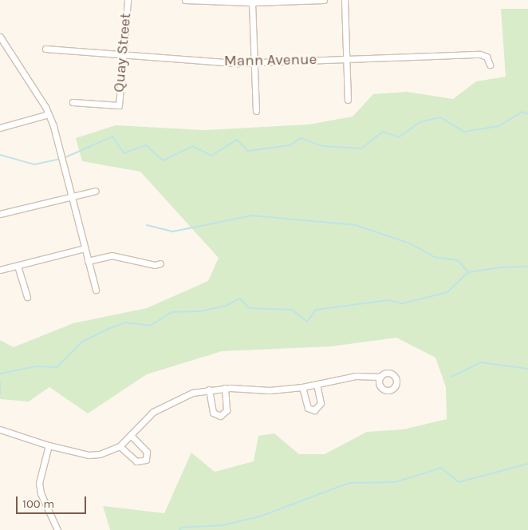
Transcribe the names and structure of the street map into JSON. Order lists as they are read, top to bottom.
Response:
{
  "streets": {
    "street": ["Quay Street", "Mann Avenue"]
  },
  "crossings": [
    ["Quay Street", "Mann Avenue"]
  ],
  "scale_bar": "100 m"
}
